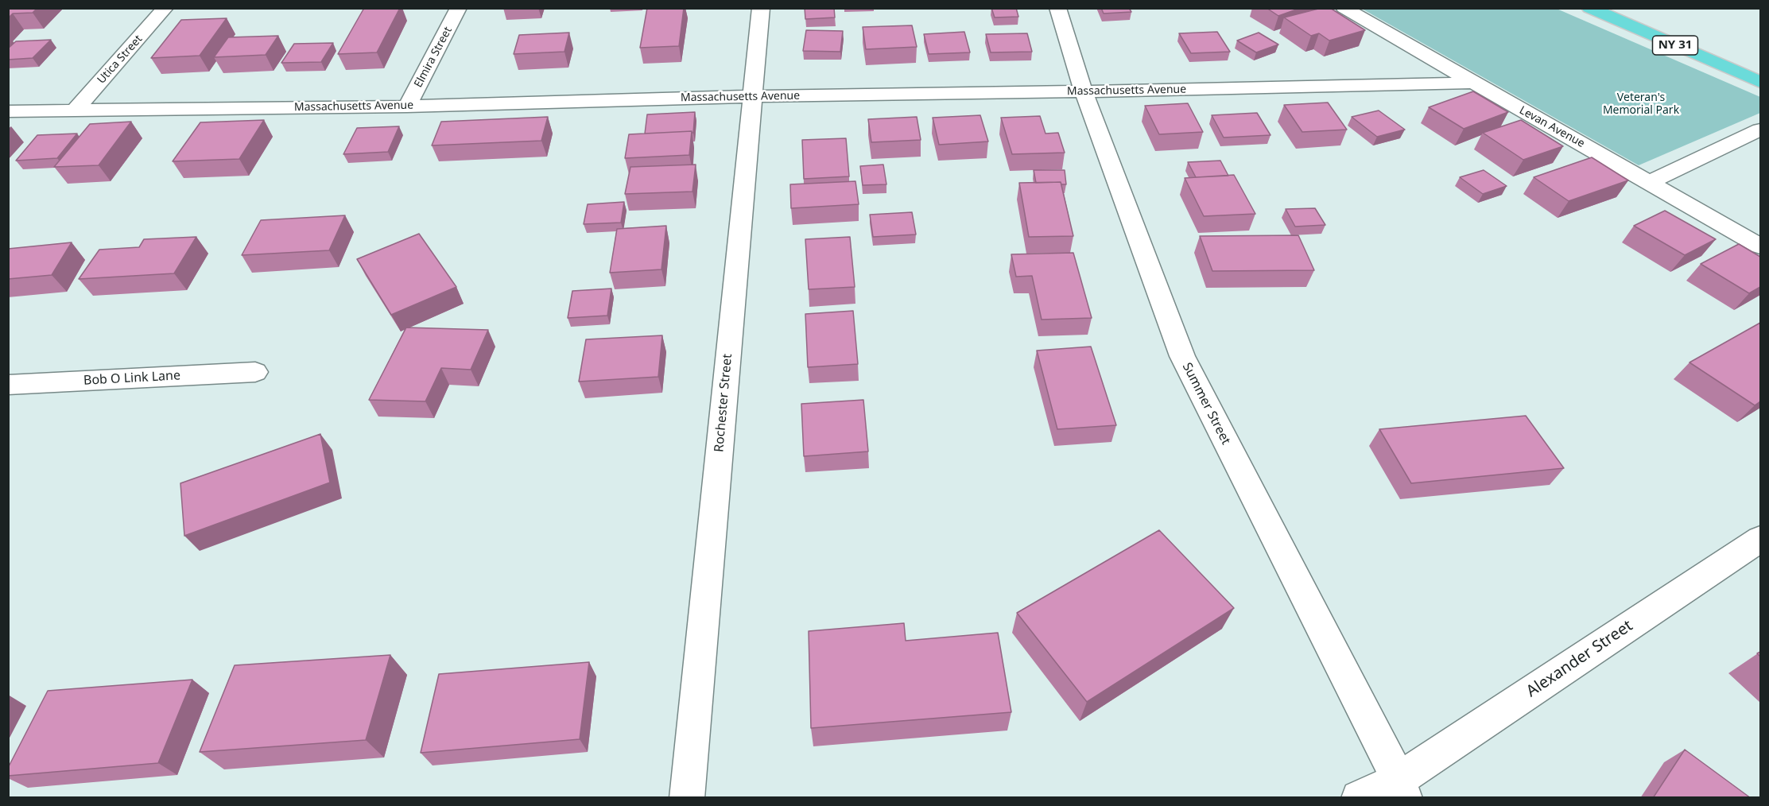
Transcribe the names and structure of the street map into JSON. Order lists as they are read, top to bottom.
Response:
{
  "streets": {
    "highway": ["NY 31"],
    "street": [
      "Elmira Street",
      "Utica Street",
      "Massachusetts Avenue",
      "Levan Avenue",
      "Bob O Link Lane",
      "Rochester Street",
      "Summer Street",
      "Alexander Street"
    ]
  },
  "crossings": [
    ["Elmira Street", "Massachusetts Avenue"],
    ["Utica Street", "Massachusetts Avenue"],
    ["Massachusetts Avenue", "Levan Avenue"],
    ["Massachusetts Avenue", "Rochester Street"],
    ["Massachusetts Avenue", "Summer Street"],
    ["Summer Street", "Alexander Street"]
  ],
  "parks": ["Veteran's Memorial Park"]
}
